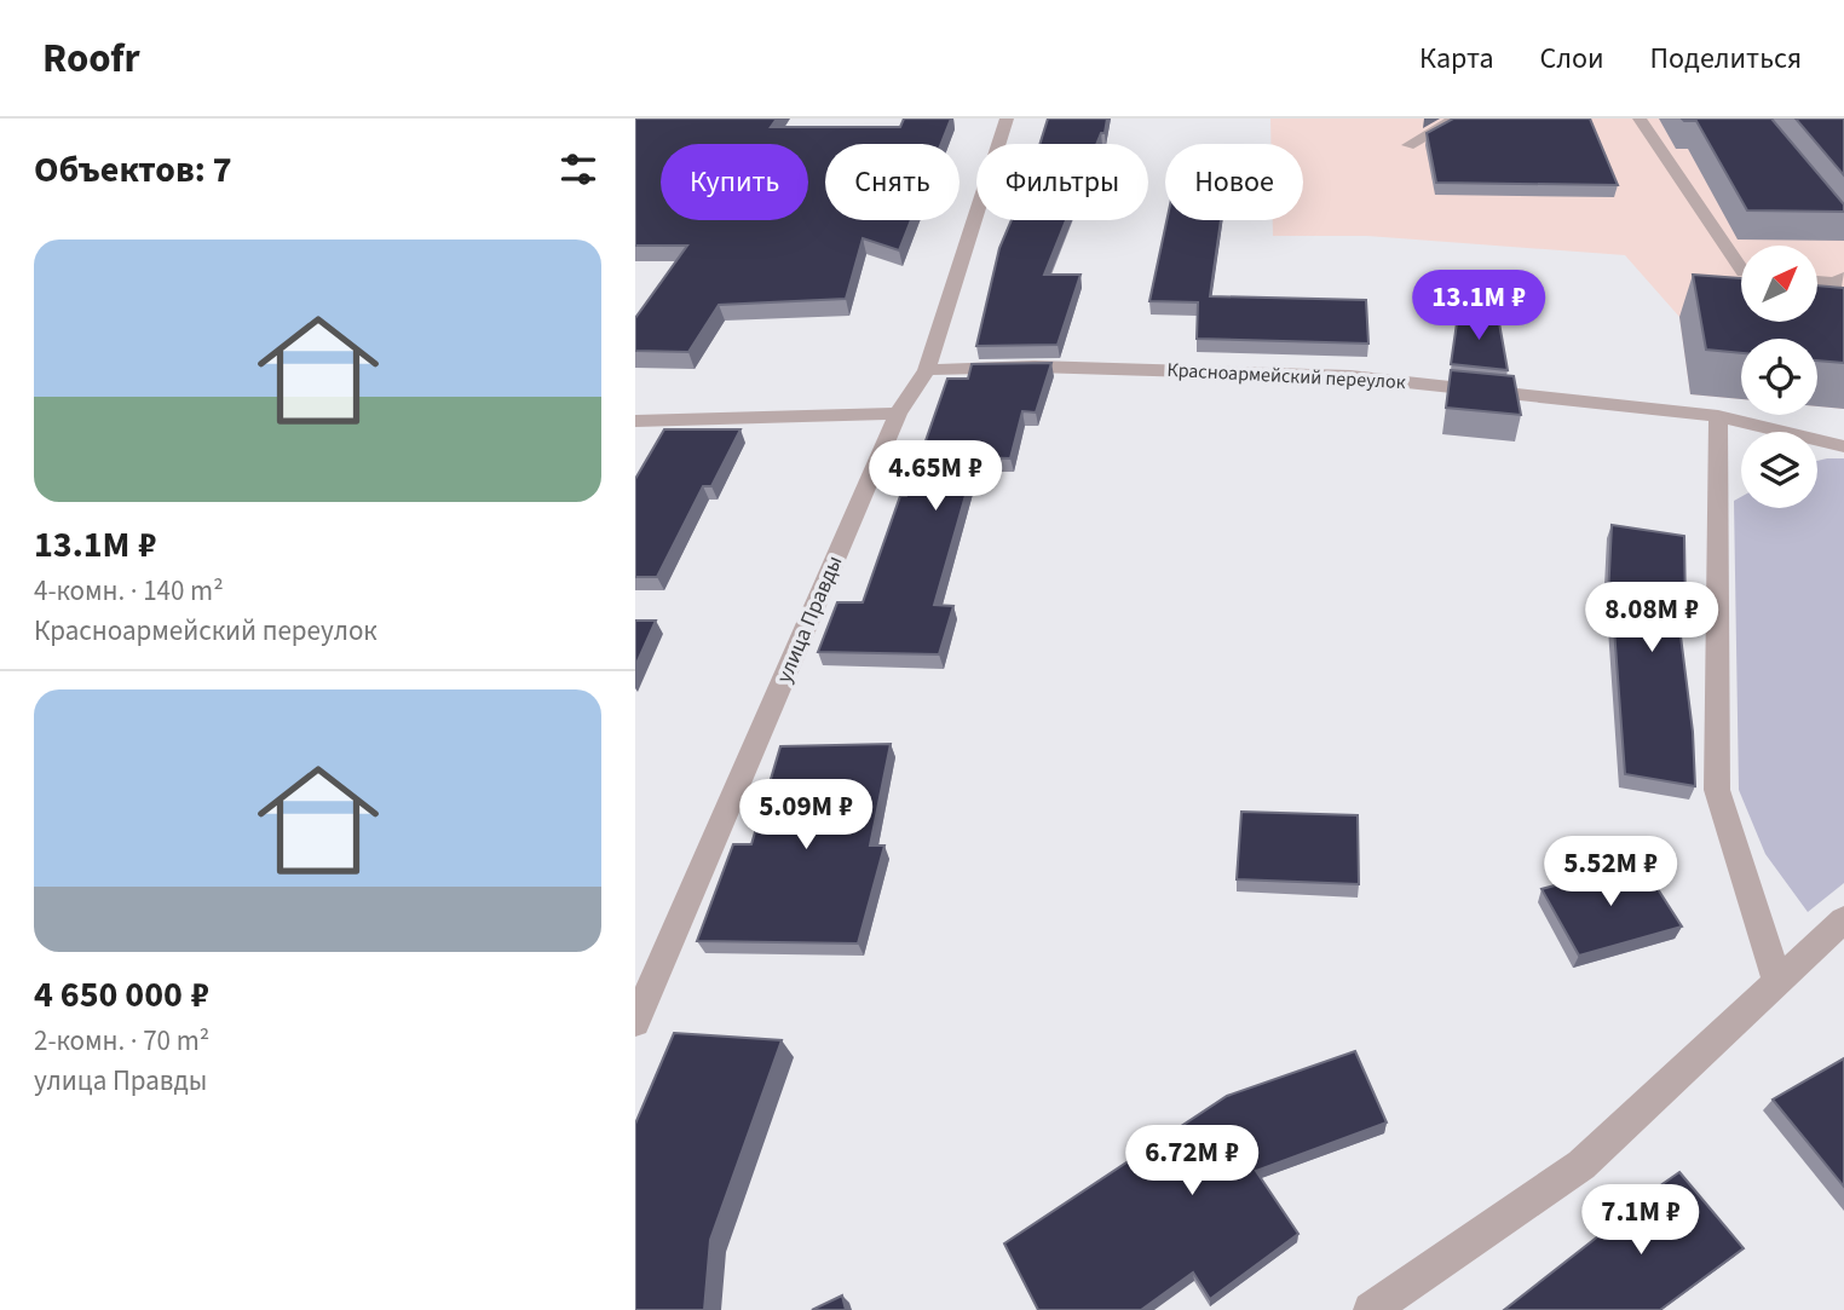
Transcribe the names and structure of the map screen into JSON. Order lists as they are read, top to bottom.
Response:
{
  "streets": {
    "street": ["Красноармейский переулок", "улица Правды"]
  },
  "crossings": [
    ["Красноармейский переулок", "улица Правды"]
  ],
  "north": "top right",
  "page": {
    "header": "Roofr",
    "nav": ["Карта", "Слои", "Поделиться"],
    "heading": "Объектов: 7",
    "chip": [
      "Купить",
      "Снять",
      "Фильтры",
      "Новое"
    ],
    "list": [
      {
        "name": "13.1M ₽",
        "note": "4-комн. · 140 m² · Красноармейский переулок"
      },
      {
        "name": "4 650 000 ₽",
        "note": "2-комн. · 70 m² · улица Правды"
      }
    ],
    "price": [
      "13.1M ₽",
      "4.65M ₽",
      "8.08M ₽",
      "5.09M ₽",
      "5.52M ₽",
      "6.72M ₽",
      "7.1M ₽"
    ]
  }
}
